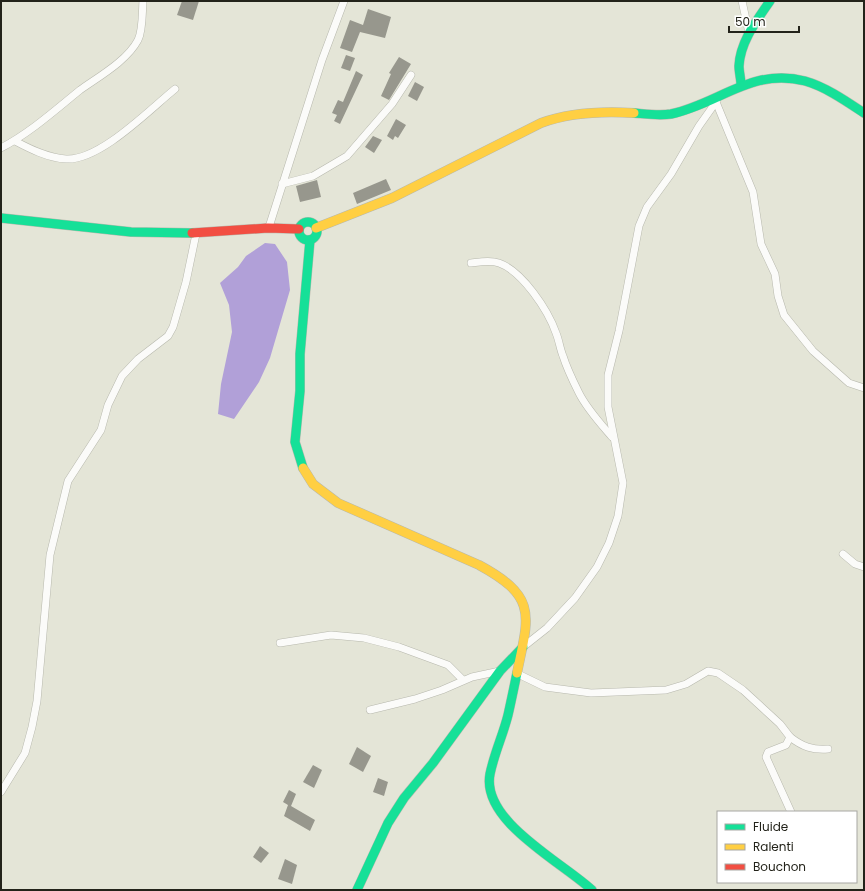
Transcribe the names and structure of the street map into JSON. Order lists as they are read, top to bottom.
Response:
{
  "legend": ["Fluide", "Ralenti", "Bouchon"],
  "scale_bar": "50 m"
}
